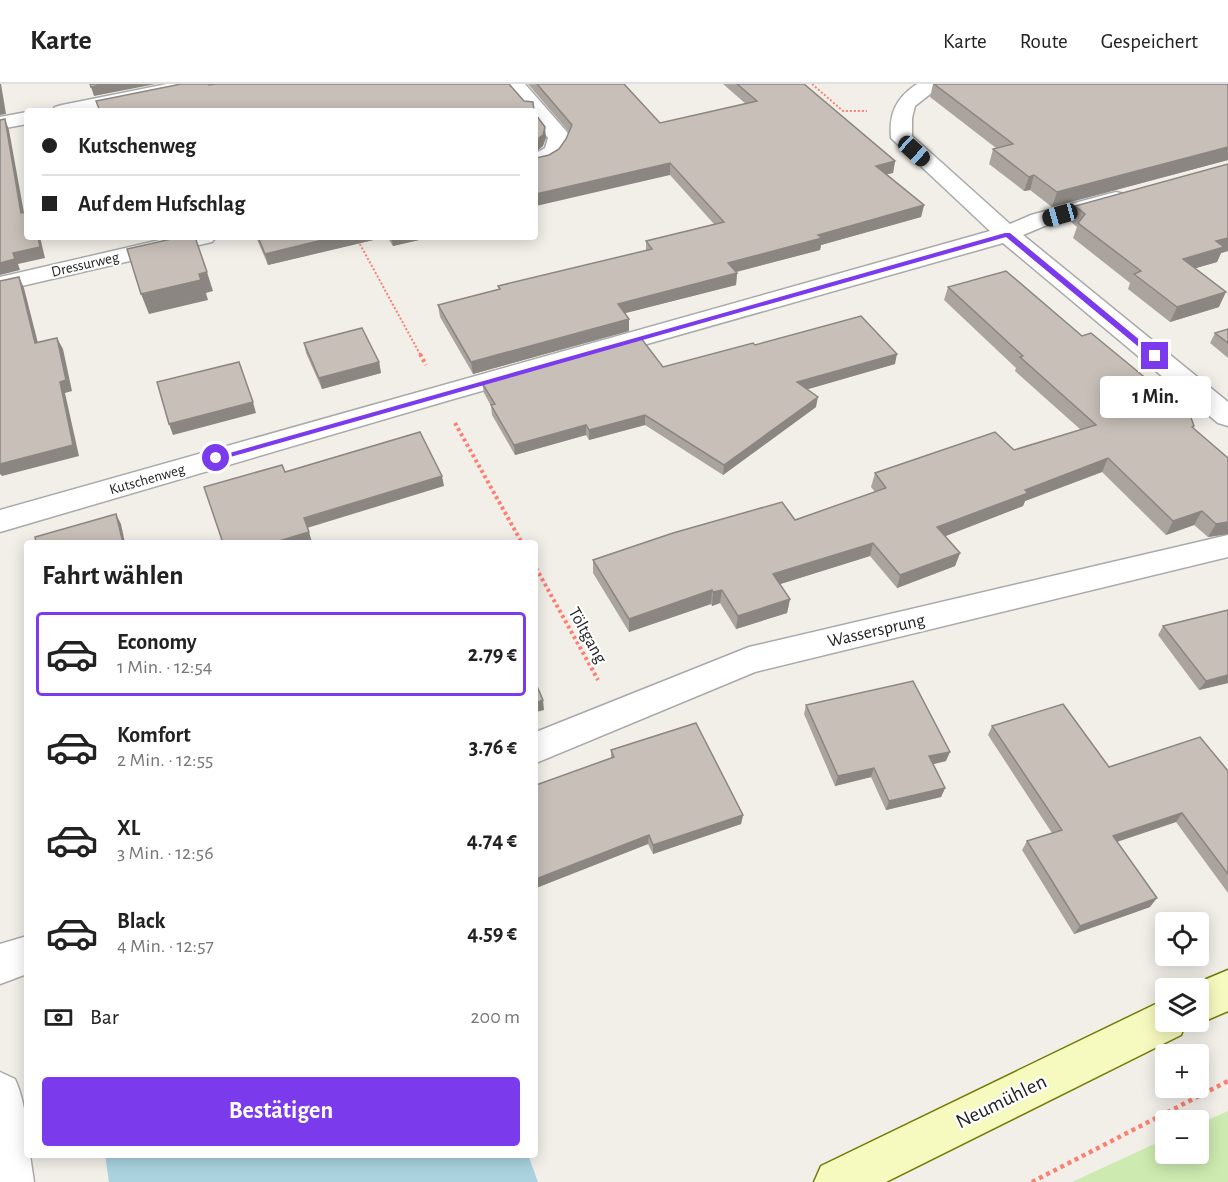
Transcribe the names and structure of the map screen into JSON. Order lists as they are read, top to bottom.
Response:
{
  "streets": {
    "street": [
      "Dressurweg",
      "Kutschenweg",
      "Wassersprung",
      "Neumühlen"
    ],
    "path": ["Töltgang"]
  },
  "crossings": [
    ["Wassersprung", "Töltgang"]
  ],
  "page": {
    "header": "Karte",
    "nav": ["Karte", "Route", "Gespeichert"],
    "banner": ["Kutschenweg", "Auf dem Hufschlag"],
    "bubble": "1 Min.",
    "heading": "Fahrt wählen",
    "list": [
      {
        "name": "Economy",
        "note": "1 Min. · 12:54",
        "value": "2.79 €"
      },
      {
        "name": "Komfort",
        "note": "2 Min. · 12:55",
        "value": "3.76 €"
      },
      {
        "name": "XL",
        "note": "3 Min. · 12:56",
        "value": "4.74 €"
      },
      {
        "name": "Black",
        "note": "4 Min. · 12:57",
        "value": "4.59 €"
      }
    ],
    "map_buttons": ["+", "−"],
    "pay": ["Bar", "200 m"],
    "buttons": "Bestätigen"
  }
}
